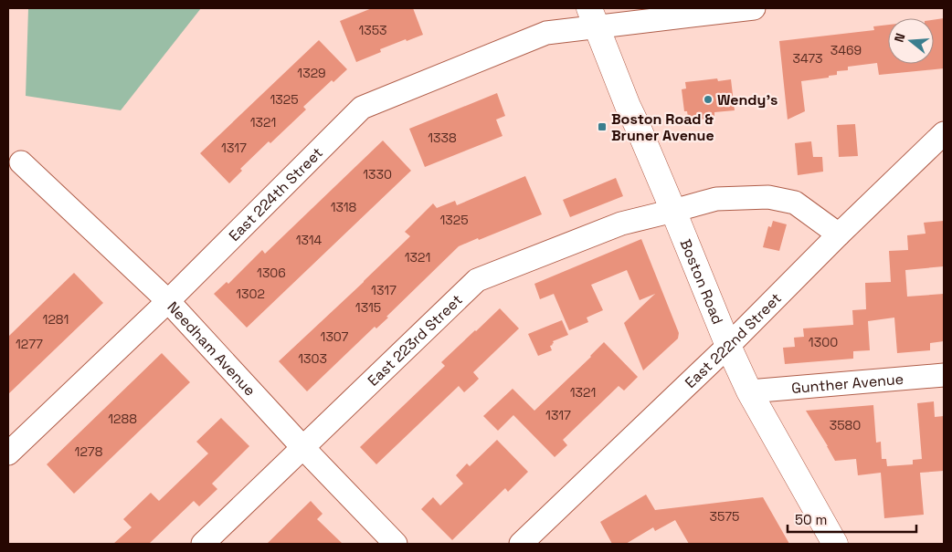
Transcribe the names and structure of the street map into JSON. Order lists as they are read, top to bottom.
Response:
{
  "streets": {
    "main road": ["Boston Road"],
    "street": [
      "East 224th Street",
      "East 222nd Street",
      "East 223rd Street",
      "Needham Avenue",
      "Gunther Avenue"
    ]
  },
  "crossings": [
    ["East 224th Street", "Boston Road"],
    ["East 224th Street", "Needham Avenue"],
    ["Boston Road", "East 222nd Street"],
    ["Boston Road", "East 223rd Street"],
    ["Boston Road", "Gunther Avenue"],
    ["East 222nd Street", "East 223rd Street"],
    ["East 223rd Street", "Needham Avenue"]
  ],
  "places": {
    "other": ["Wendy's"],
    "transit": ["Boston Road & Bruner Avenue"]
  },
  "house_numbers": [
    "1353",
    "3469",
    "3473",
    "1329",
    "1325",
    "1321",
    "1338",
    "1317",
    "1330",
    "1318",
    "1325",
    "1314",
    "1321",
    "1306",
    "1317",
    "1302",
    "1315",
    "1281",
    "1307",
    "1300",
    "1277",
    "1303",
    "1321",
    "1317",
    "1288",
    "3580",
    "1278",
    "3575"
  ],
  "scale_bar": "50 m",
  "north": "left"
}
